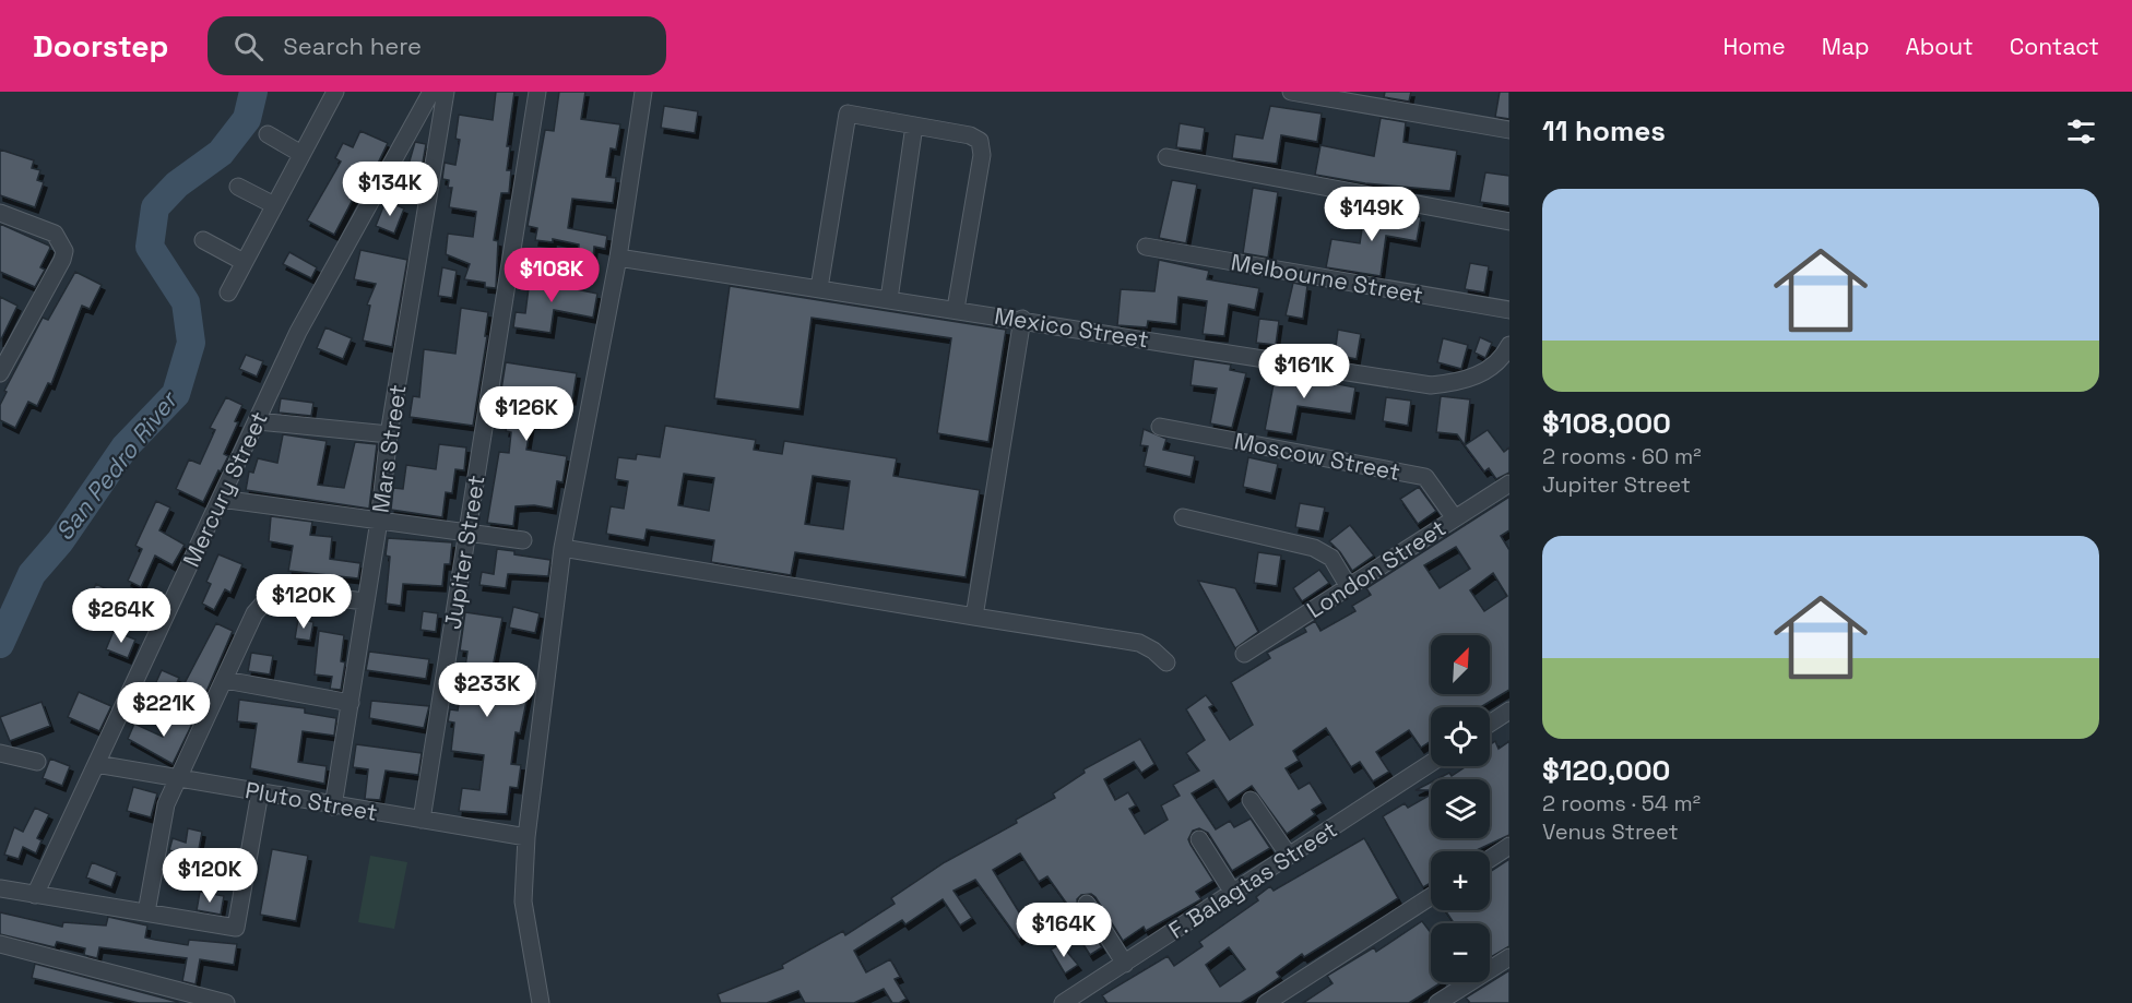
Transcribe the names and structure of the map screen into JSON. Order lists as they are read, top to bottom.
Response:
{
  "streets": {
    "street": [
      "Melbourne Street",
      "Mexico Street",
      "Mars Street",
      "Moscow Street",
      "Mercury Street",
      "Jupiter Street",
      "London Street",
      "Pluto Street",
      "F. Balagtas Street"
    ]
  },
  "crossings": [
    ["Mars Street", "Pluto Street"],
    ["Moscow Street", "London Street"],
    ["Mercury Street", "Pluto Street"],
    ["Jupiter Street", "Pluto Street"]
  ],
  "water": ["San Pedro River"],
  "north": "top right",
  "page": {
    "header": "Doorstep",
    "search": "Search here",
    "nav": [
      "Home",
      "Map",
      "About",
      "Contact"
    ],
    "heading": "11 homes",
    "price": [
      "$134K",
      "$149K",
      "$108K",
      "$161K",
      "$126K",
      "$120K",
      "$264K",
      "$233K",
      "$221K",
      "$120K",
      "$164K"
    ],
    "list": [
      {
        "name": "$108,000",
        "note": "2 rooms · 60 m² · Jupiter Street"
      },
      {
        "name": "$120,000",
        "note": "2 rooms · 54 m² · Venus Street"
      }
    ],
    "map_buttons": ["+", "−"]
  }
}
